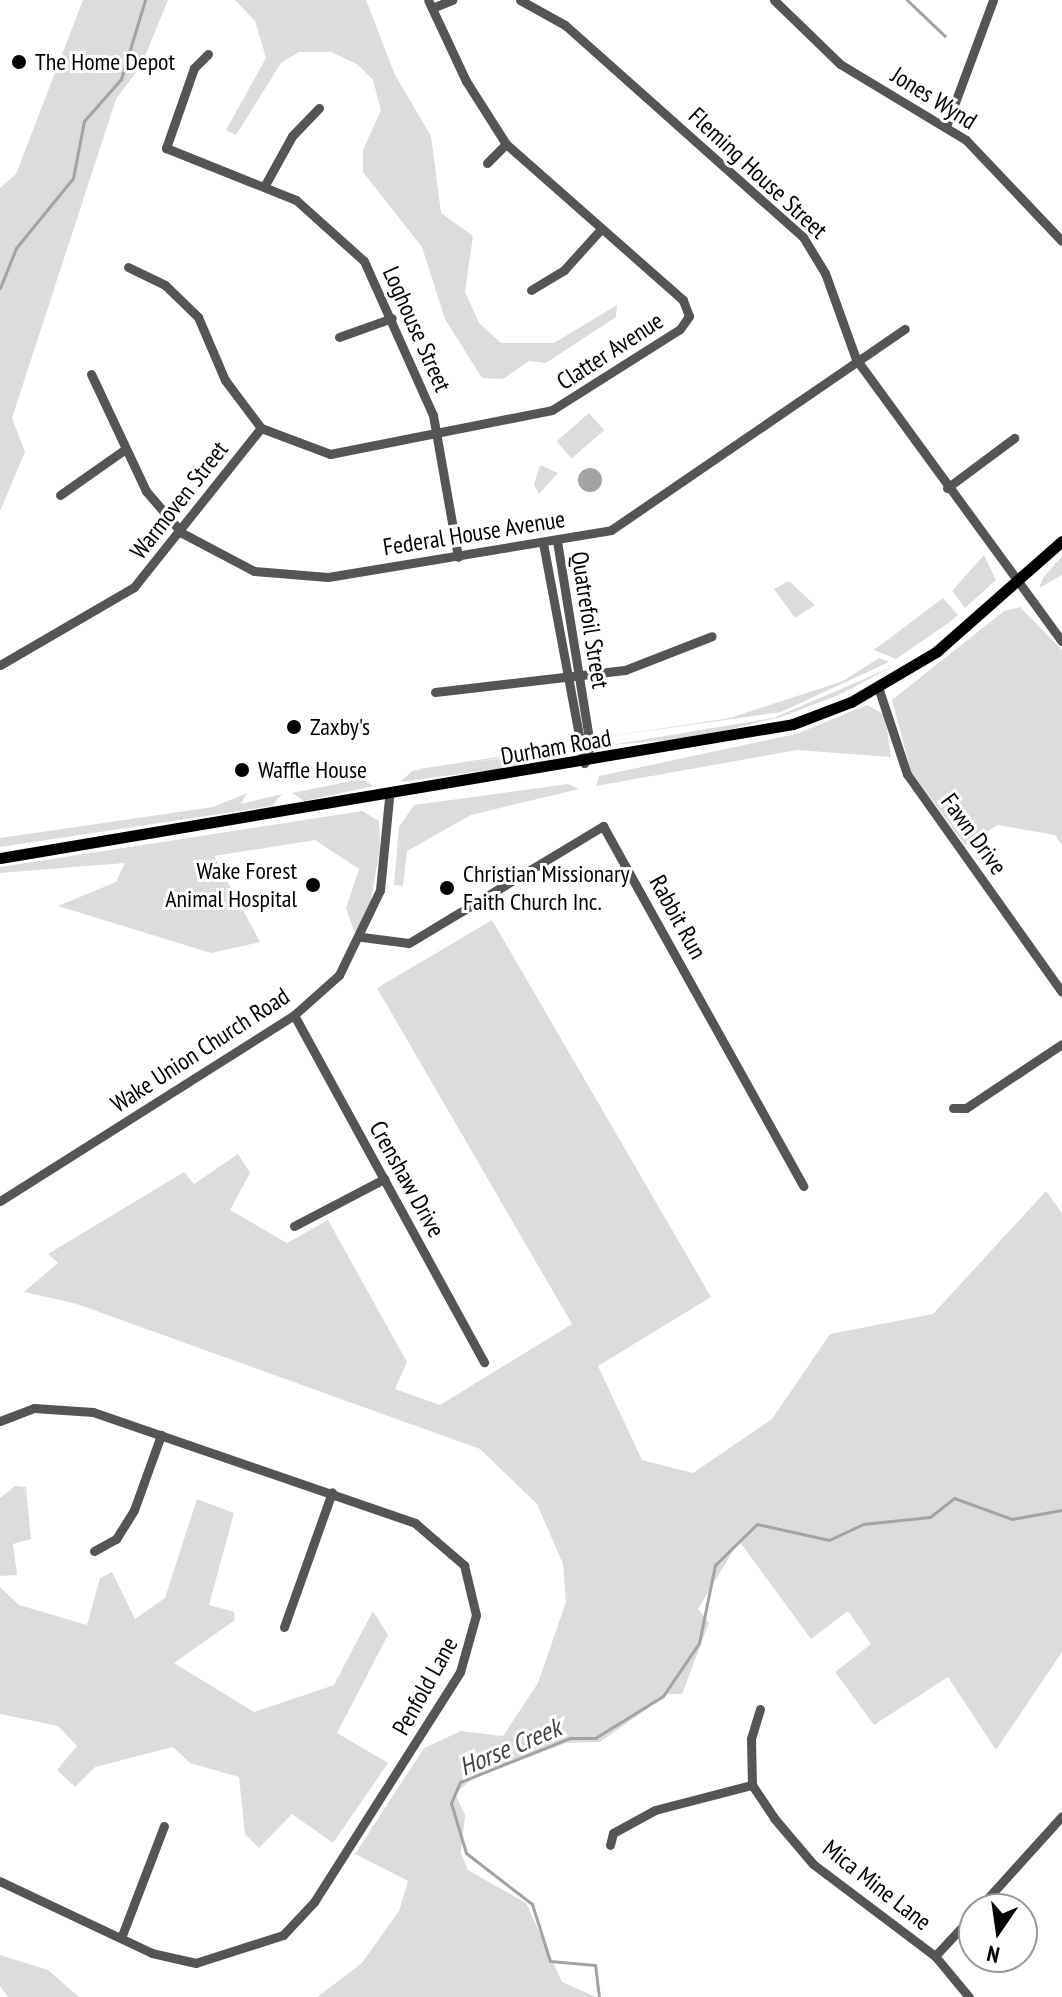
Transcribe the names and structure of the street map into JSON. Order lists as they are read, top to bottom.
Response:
{
  "streets": {
    "main road": ["Durham Road"],
    "street": [
      "Jones Wynd",
      "Fleming House Street",
      "Loghouse Street",
      "Clatter Avenue",
      "Warmoven Street",
      "Federal House Avenue",
      "Quatrefoil Street",
      "Fawn Drive",
      "Rabbit Run",
      "Wake Union Church Road",
      "Crenshaw Drive",
      "Penfold Lane",
      "Mica Mine Lane"
    ]
  },
  "crossings": [
    ["Fleming House Street", "Federal House Avenue"],
    ["Fleming House Street", "Durham Road"],
    ["Loghouse Street", "Clatter Avenue"],
    ["Loghouse Street", "Federal House Avenue"],
    ["Clatter Avenue", "Warmoven Street"],
    ["Warmoven Street", "Federal House Avenue"],
    ["Federal House Avenue", "Quatrefoil Street"],
    ["Quatrefoil Street", "Durham Road"],
    ["Durham Road", "Fawn Drive"],
    ["Durham Road", "Wake Union Church Road"],
    ["Rabbit Run", "Wake Union Church Road"],
    ["Wake Union Church Road", "Crenshaw Drive"]
  ],
  "water": ["Horse Creek"],
  "places": [
    "The Home Depot",
    "Zaxby's",
    "Waffle House",
    "Wake Forest Animal Hospital",
    "Christian Missionary Faith Church Inc."
  ],
  "north": "bottom"
}
